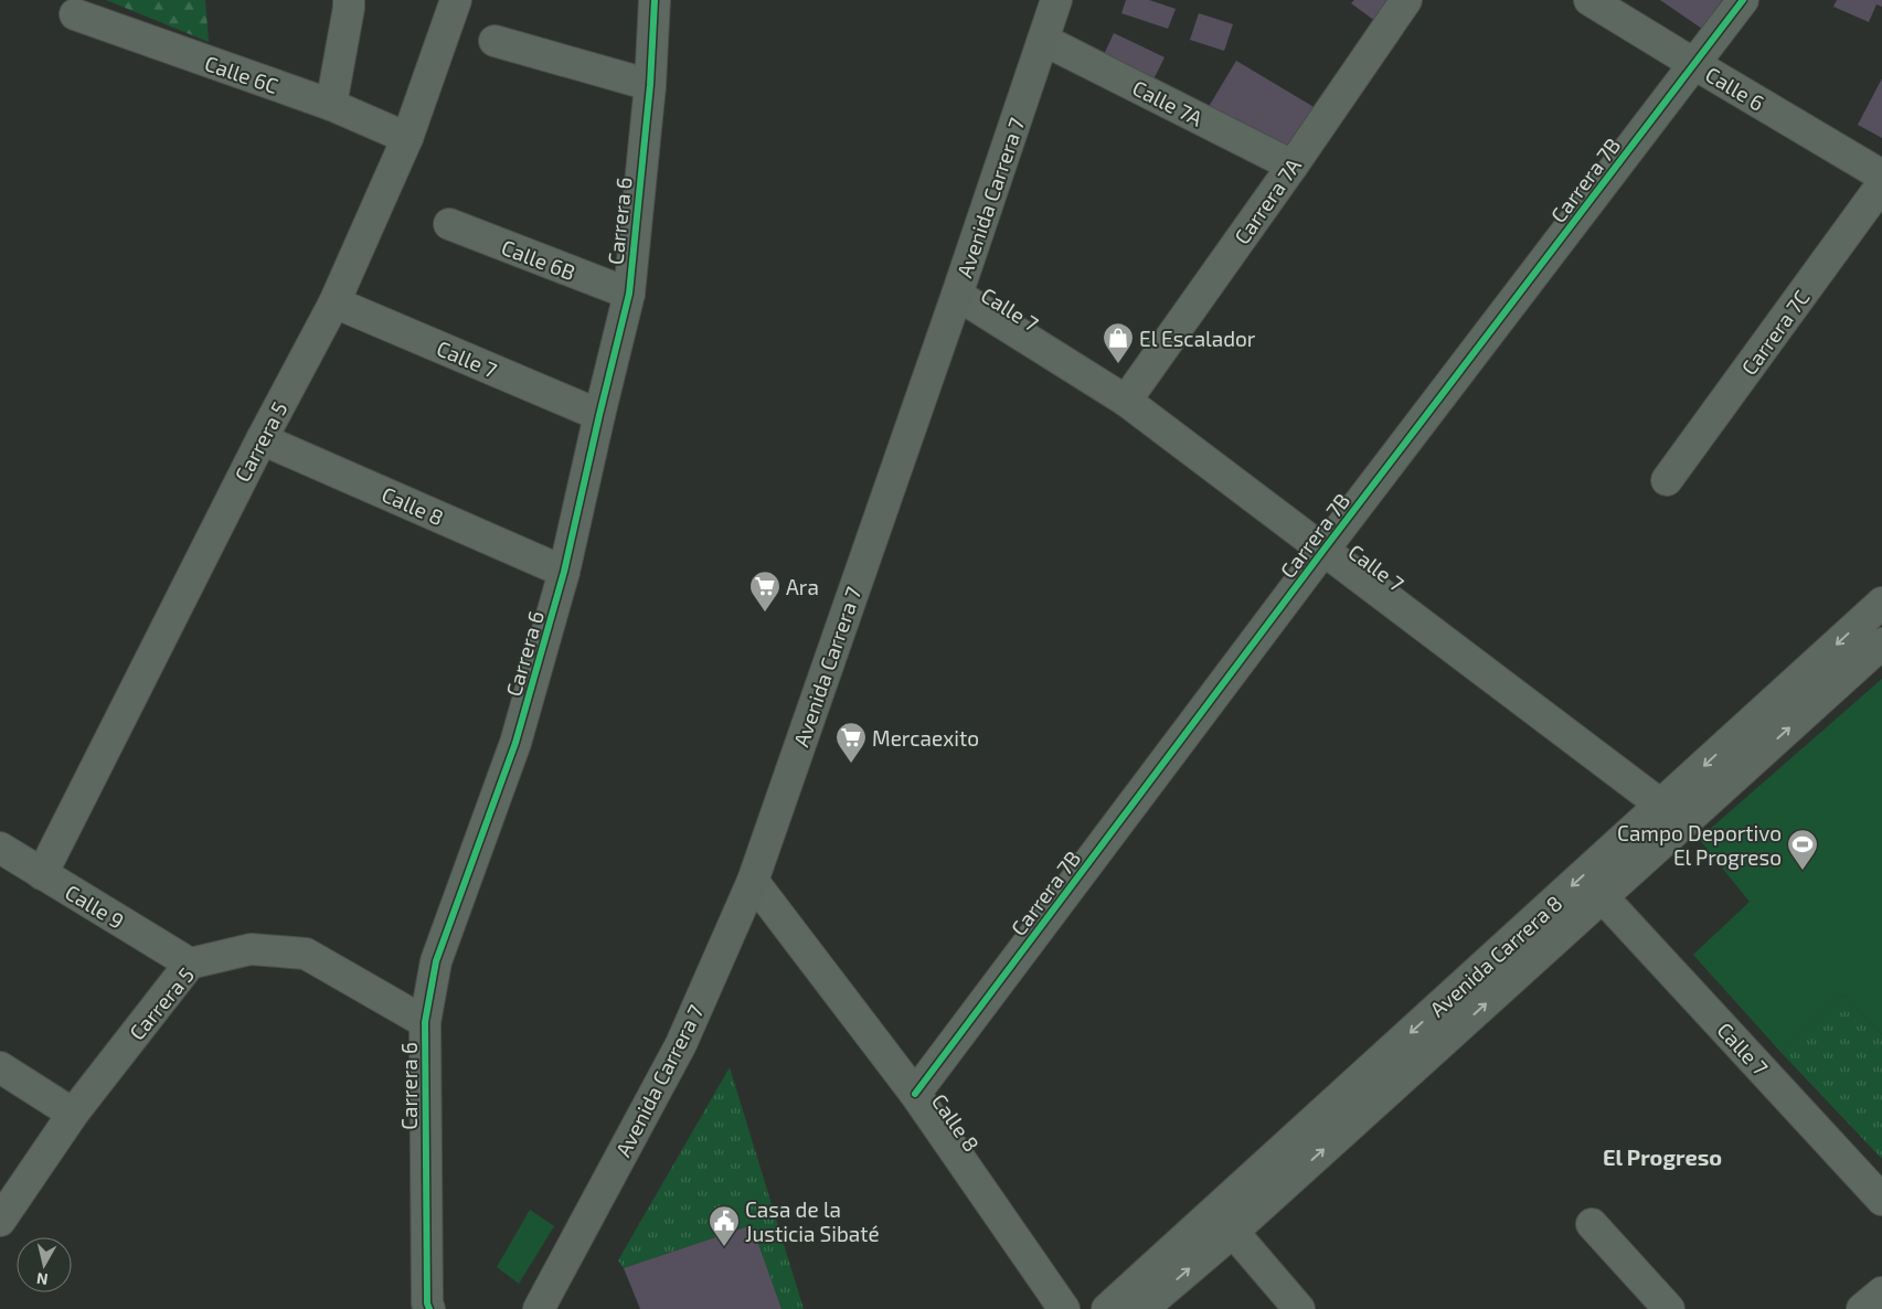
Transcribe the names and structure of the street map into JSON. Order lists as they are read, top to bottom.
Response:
{
  "streets": {
    "main road": ["Avenida Carrera 7"],
    "street": [
      "Calle 6C",
      "Calle 6",
      "Calle 7A",
      "Carrera 7B",
      "Carrera 7A",
      "Carrera 6",
      "Calle 6B",
      "Calle 7",
      "Carrera 7C",
      "Carrera 5",
      "Calle 8",
      "Calle 9",
      "Avenida Carrera 8"
    ]
  },
  "crossings": [
    ["Calle 6C", "Carrera 5"],
    ["Calle 6", "Carrera 7B"],
    ["Calle 7A", "Avenida Carrera 7"],
    ["Calle 7A", "Carrera 7A"],
    ["Carrera 7B", "Calle 7"],
    ["Carrera 7B", "Calle 8"],
    ["Avenida Carrera 7", "Calle 7"],
    ["Avenida Carrera 7", "Calle 8"],
    ["Carrera 7A", "Calle 7"],
    ["Carrera 6", "Calle 6B"],
    ["Carrera 6", "Calle 7"],
    ["Carrera 6", "Carrera 5"],
    ["Carrera 6", "Calle 8"],
    ["Calle 7", "Carrera 5"],
    ["Calle 7", "Avenida Carrera 8"],
    ["Carrera 5", "Calle 8"],
    ["Carrera 5", "Calle 9"]
  ],
  "districts": ["El Progreso"],
  "places": {
    "shop": ["El Escalador"],
    "supermarket": ["Ara", "Mercaexito"],
    "sports": ["Campo Deportivo El Progreso"],
    "public building": ["Casa de la Justicia Sibaté"]
  },
  "north": "bottom"
}
